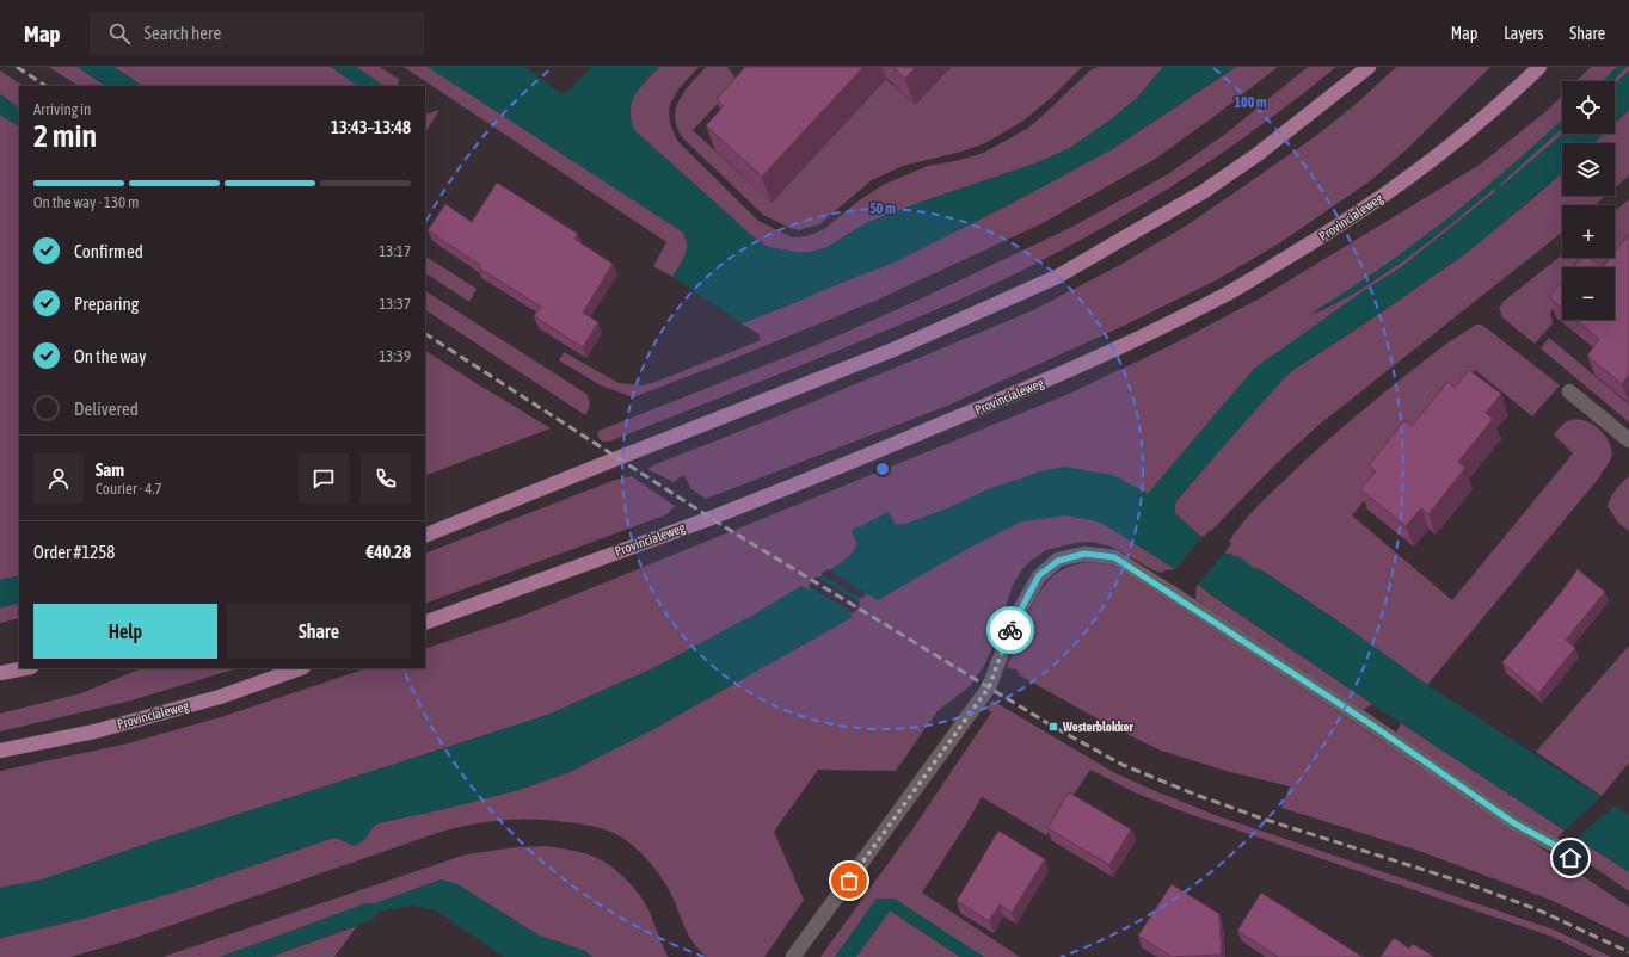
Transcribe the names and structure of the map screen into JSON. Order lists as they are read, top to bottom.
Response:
{
  "streets": {
    "main road": ["Provincialeweg"]
  },
  "places": {
    "transit": ["Westerblokker"]
  },
  "page": {
    "header": "Map",
    "search": "Search here",
    "nav": ["Map", "Layers", "Share"],
    "map_buttons": ["+", "−"],
    "heading": ["2 min", "Arriving in", "13:43–13:48"],
    "panel": [
      "Sam",
      "Courier · 4.7",
      "Order #1258",
      "€40.28"
    ],
    "bar": "On the way · 130 m",
    "list": [
      ["Confirmed", "13:17"],
      ["Preparing", "13:37"],
      ["On the way", "13:39"],
      "Delivered"
    ],
    "buttons": ["Help", "Share"]
  },
  "rings": ["100 m", "50 m"]
}
